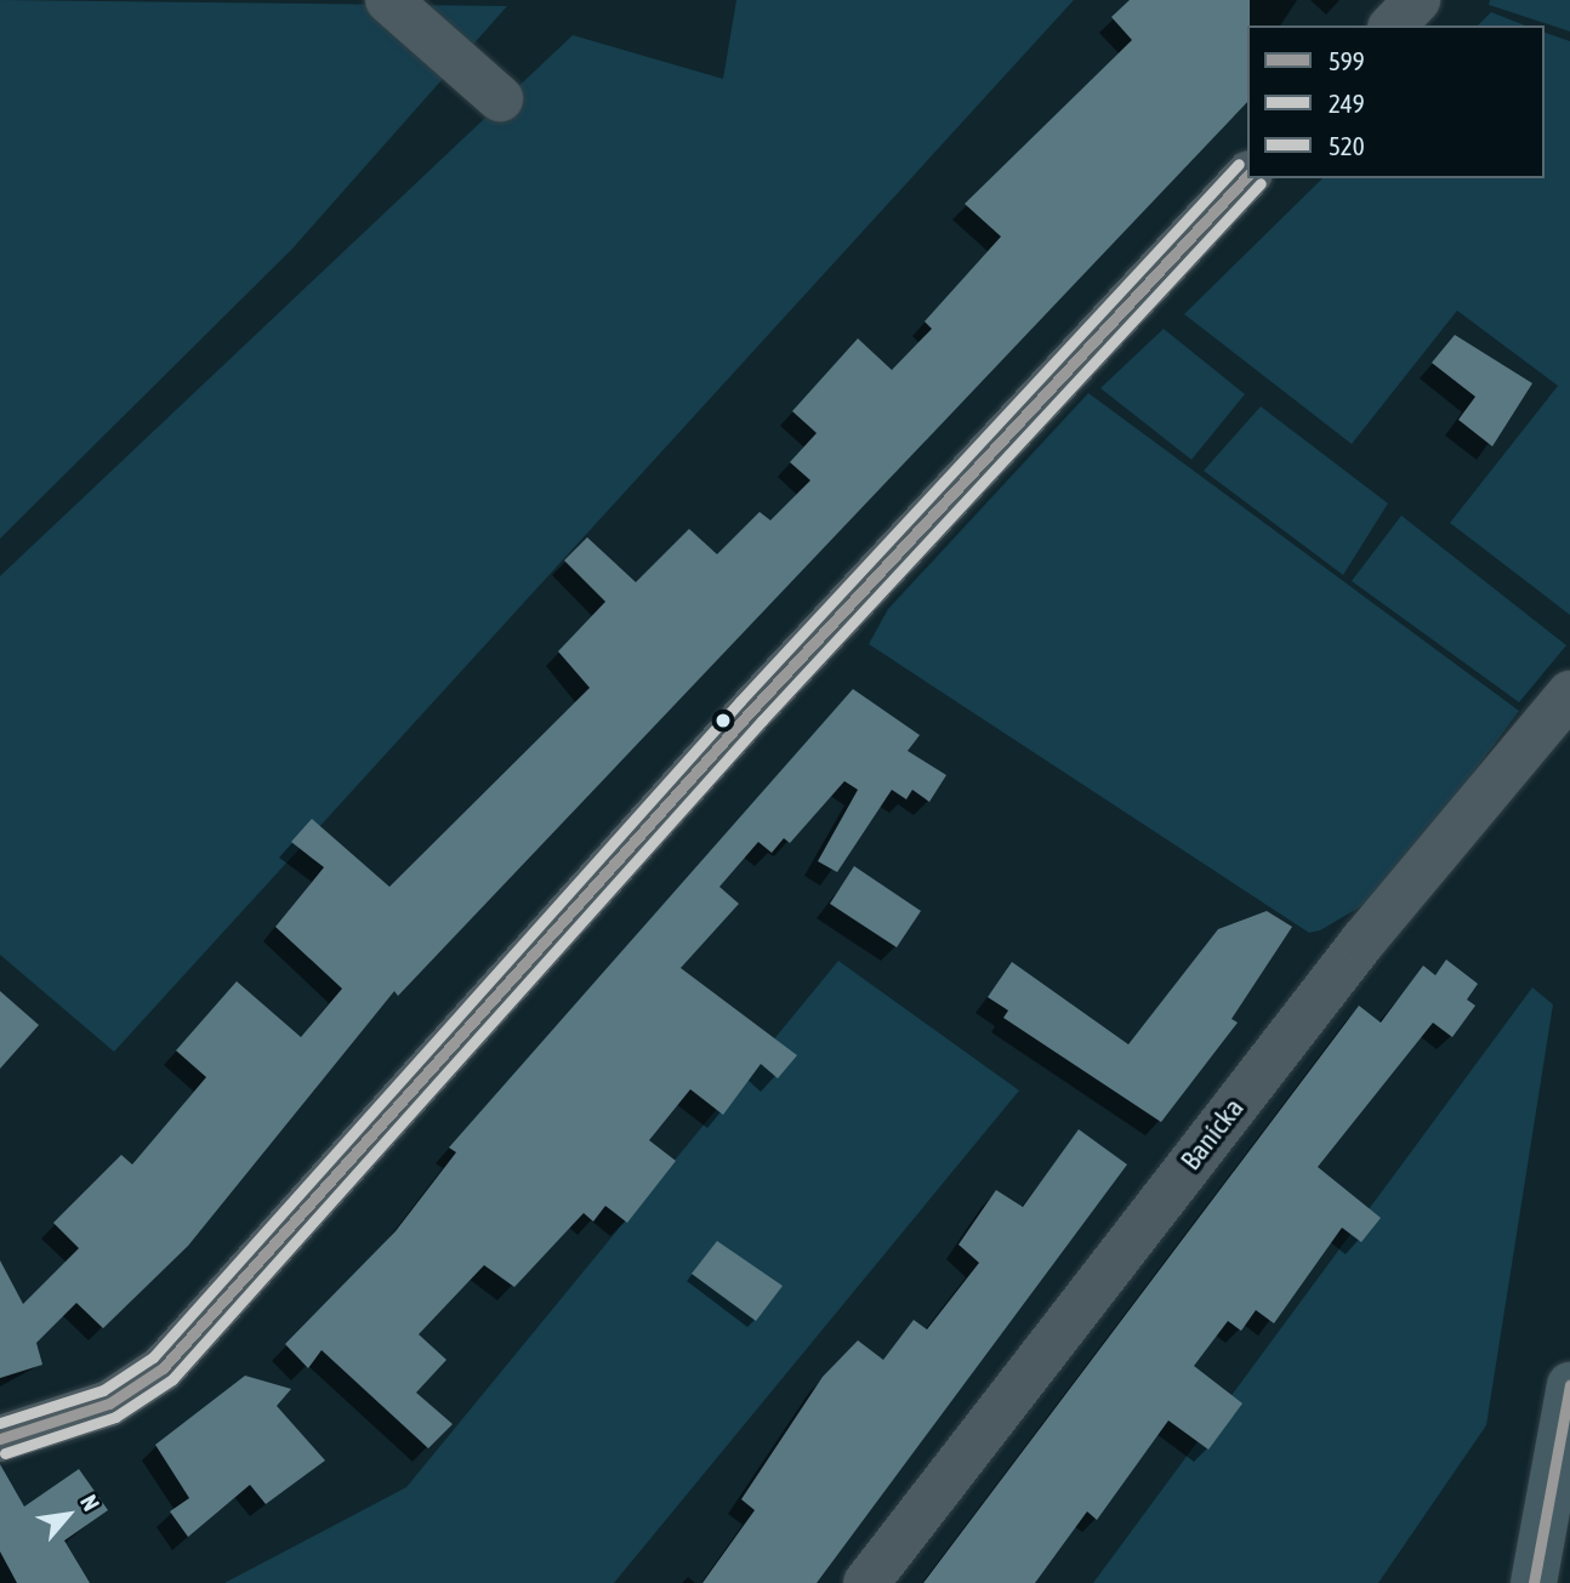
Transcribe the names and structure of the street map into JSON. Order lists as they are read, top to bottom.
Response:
{
  "streets": {
    "street": ["Banícka"]
  },
  "lines": ["transit line 520", "transit line 599", "transit line 249"],
  "legend": ["599", "249", "520"],
  "north": "top right"
}
